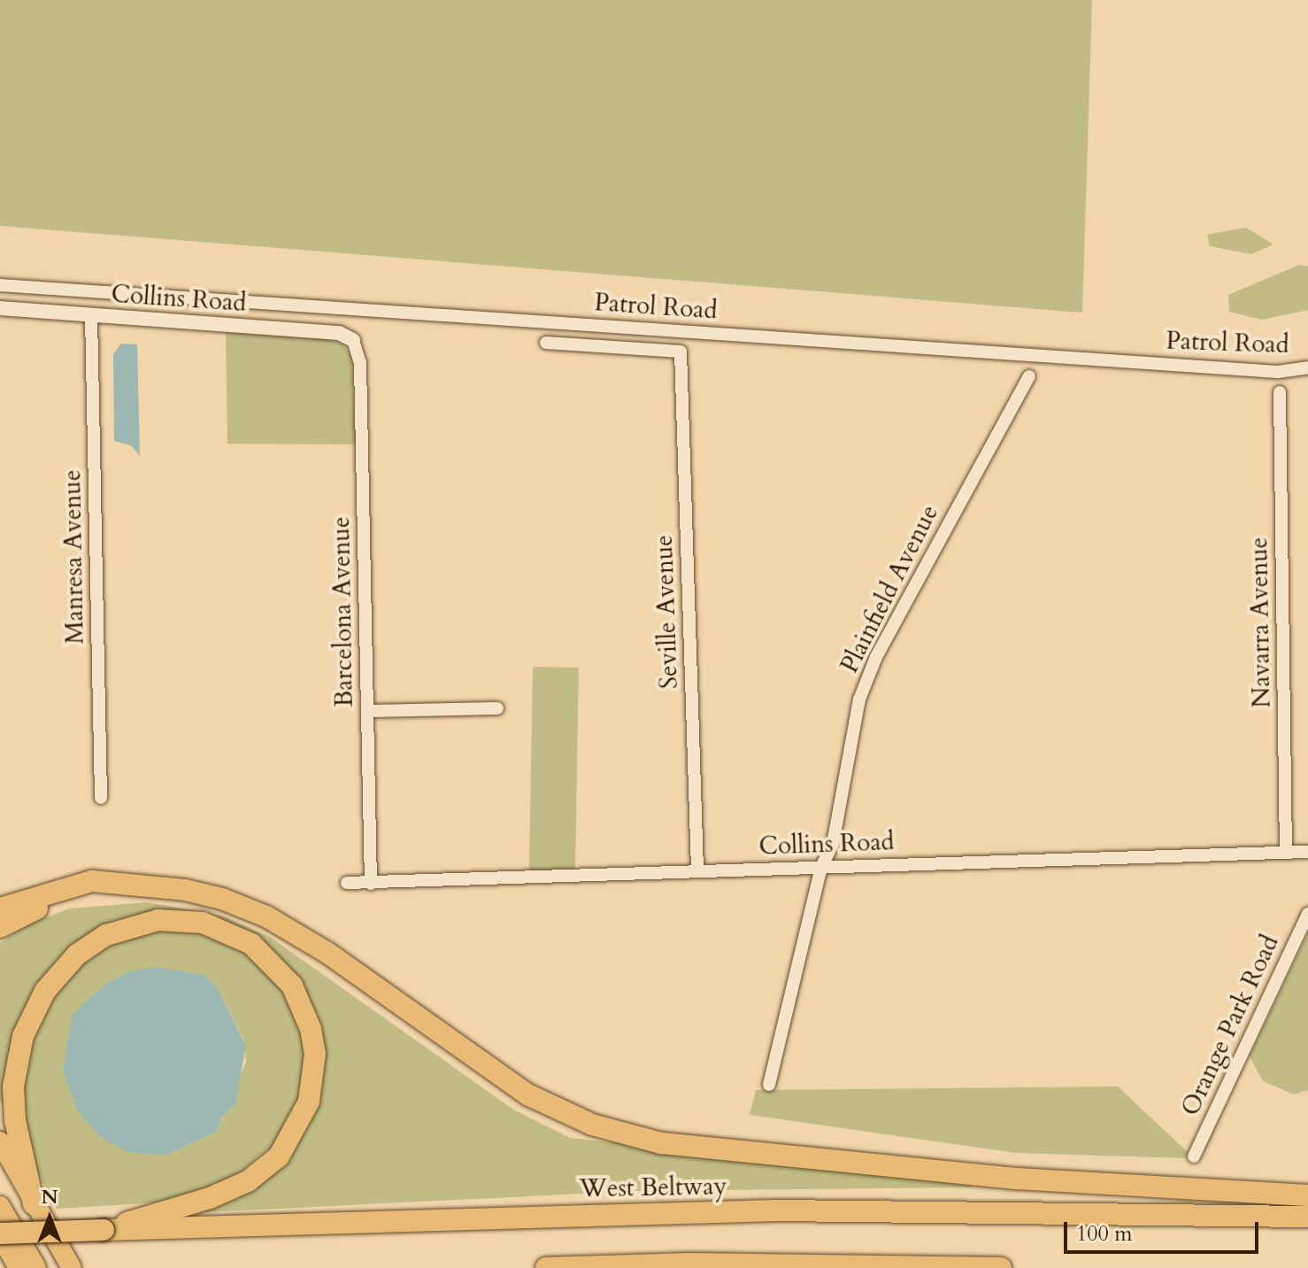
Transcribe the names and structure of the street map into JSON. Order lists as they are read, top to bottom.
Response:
{
  "streets": {
    "highway": ["West Beltway"],
    "street": [
      "Collins Road",
      "Patrol Road",
      "Manresa Avenue",
      "Plainfield Avenue",
      "Barcelona Avenue",
      "Seville Avenue",
      "Navarra Avenue",
      "Orange Park Road"
    ]
  },
  "crossings": [
    ["Collins Road", "Manresa Avenue"],
    ["Collins Road", "Plainfield Avenue"],
    ["Collins Road", "Barcelona Avenue"],
    ["Collins Road", "Seville Avenue"],
    ["Collins Road", "Navarra Avenue"]
  ],
  "scale_bar": "100 m",
  "north": "top"
}
